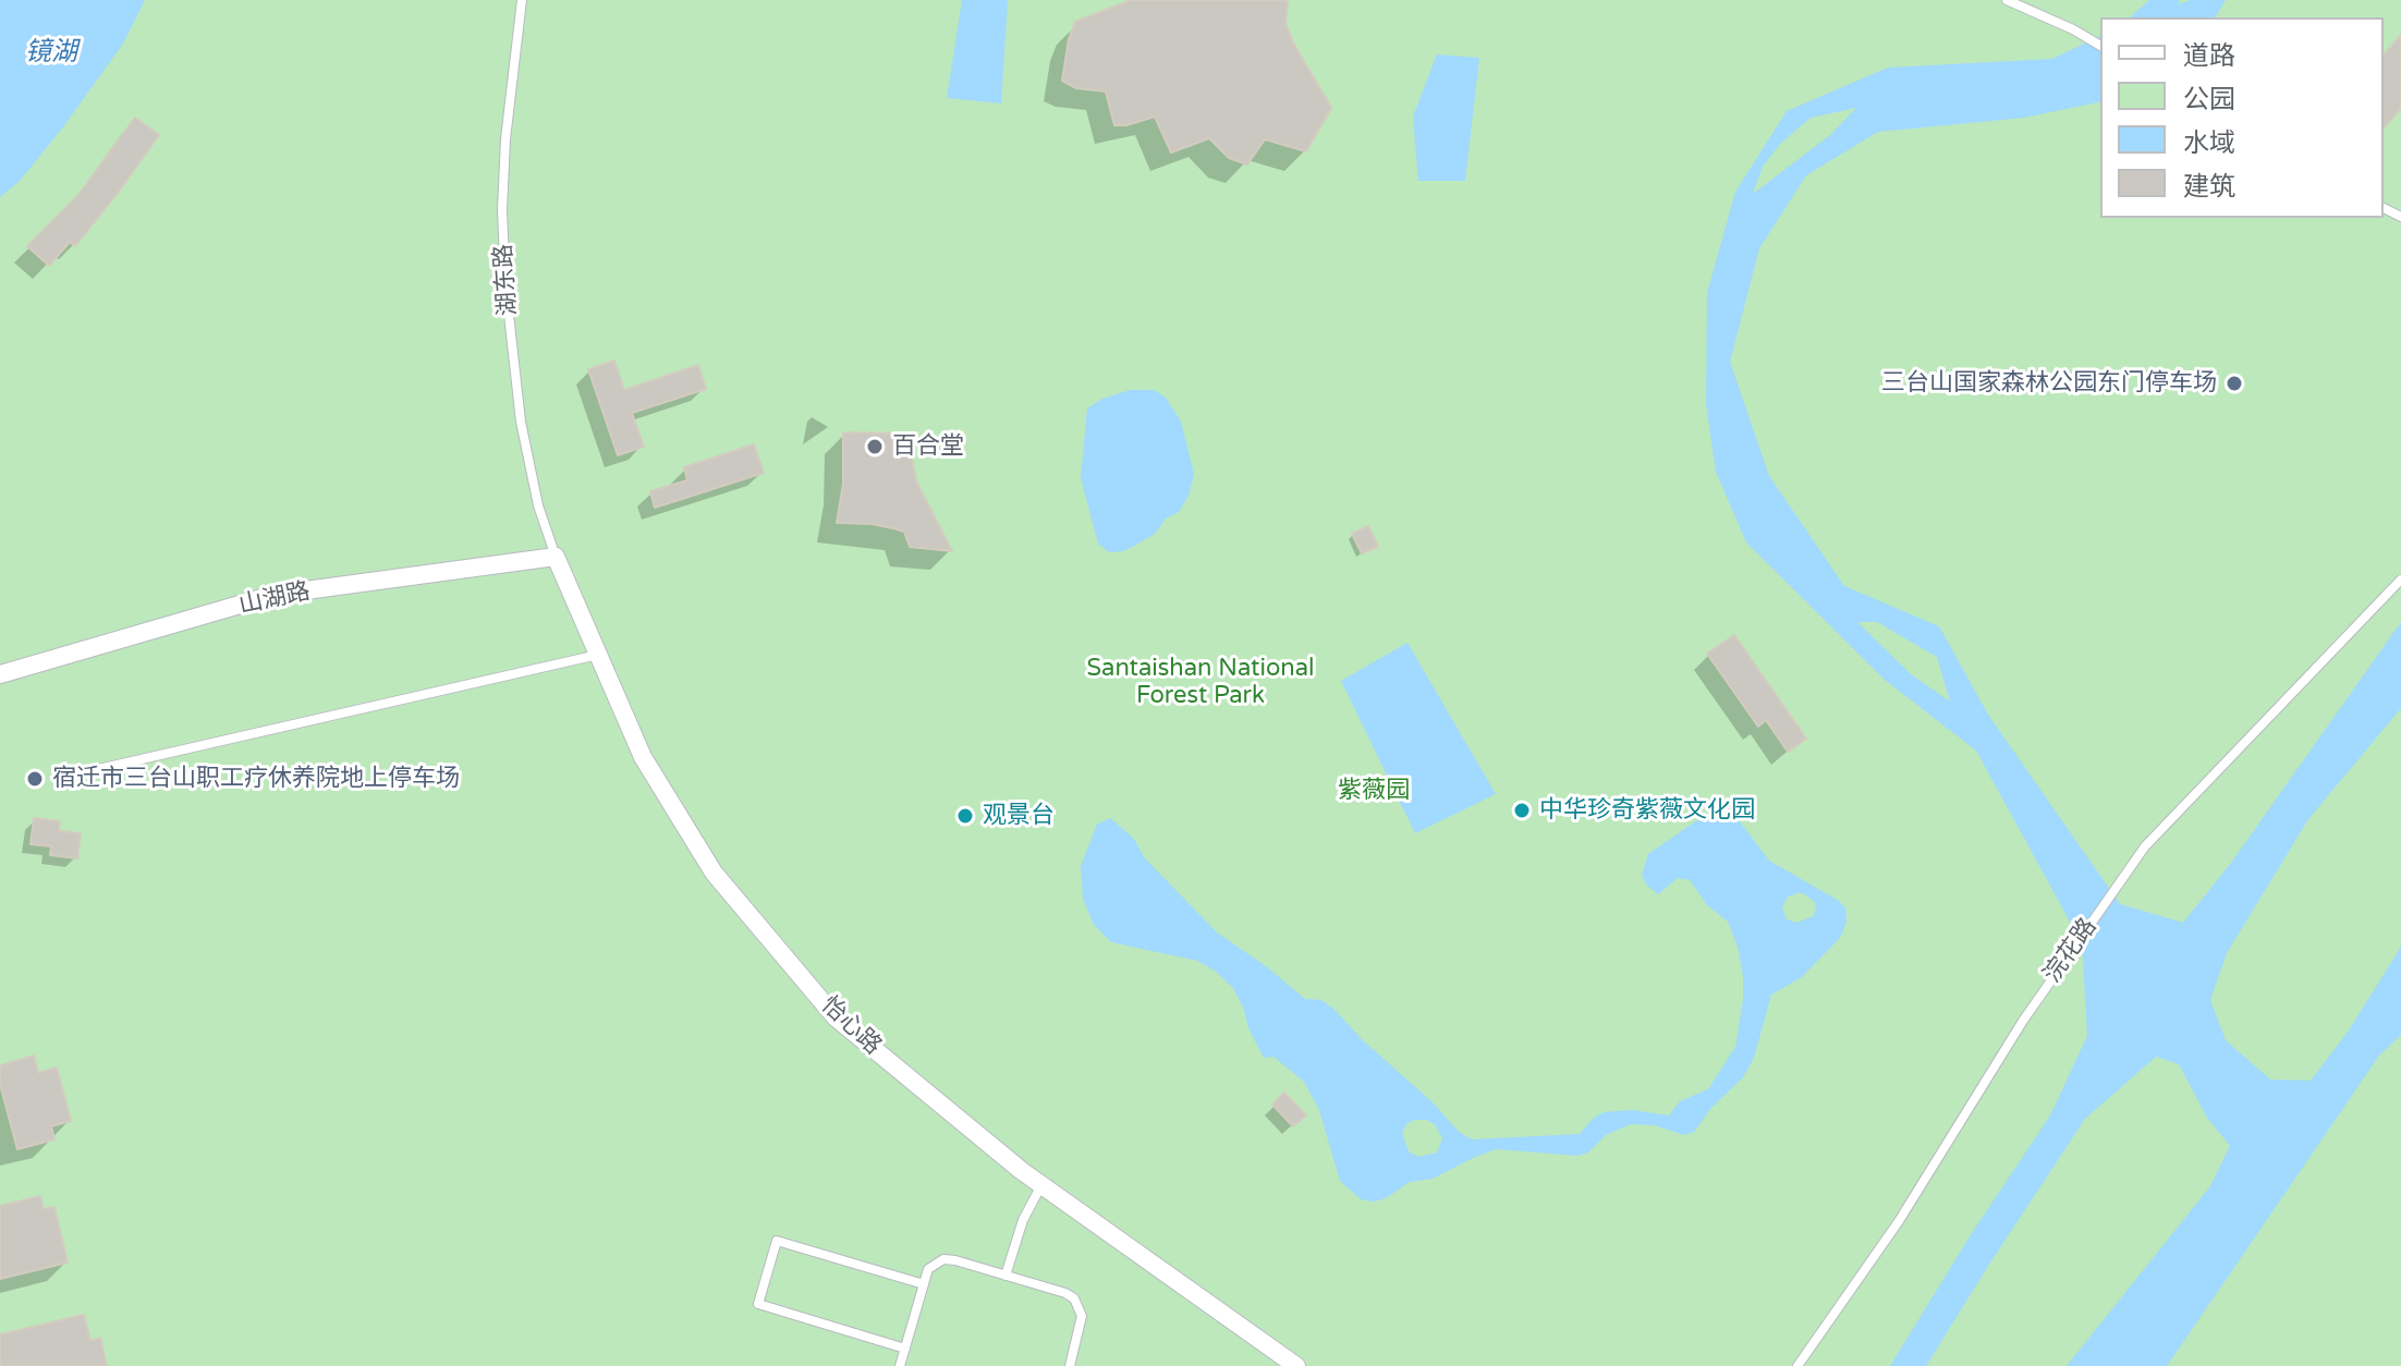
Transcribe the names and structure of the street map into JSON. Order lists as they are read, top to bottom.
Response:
{
  "streets": {
    "street": ["山湖路", "怡心路"],
    "lane": ["湖东路", "浣花路"]
  },
  "crossings": [
    ["湖东路", "山湖路"],
    ["湖东路", "怡心路"],
    ["山湖路", "怡心路"]
  ],
  "water": ["镜湖"],
  "parks": ["Santaishan National Forest Park", "紫薇园"],
  "places": [
    "三台山国家森林公园东门停车场",
    "百合堂",
    "宿迁市三台山职工疗休养院地上停车场",
    "中华珍奇紫薇文化园",
    "观景台"
  ],
  "legend": [
    "道路",
    "公园",
    "水域",
    "建筑"
  ]
}
